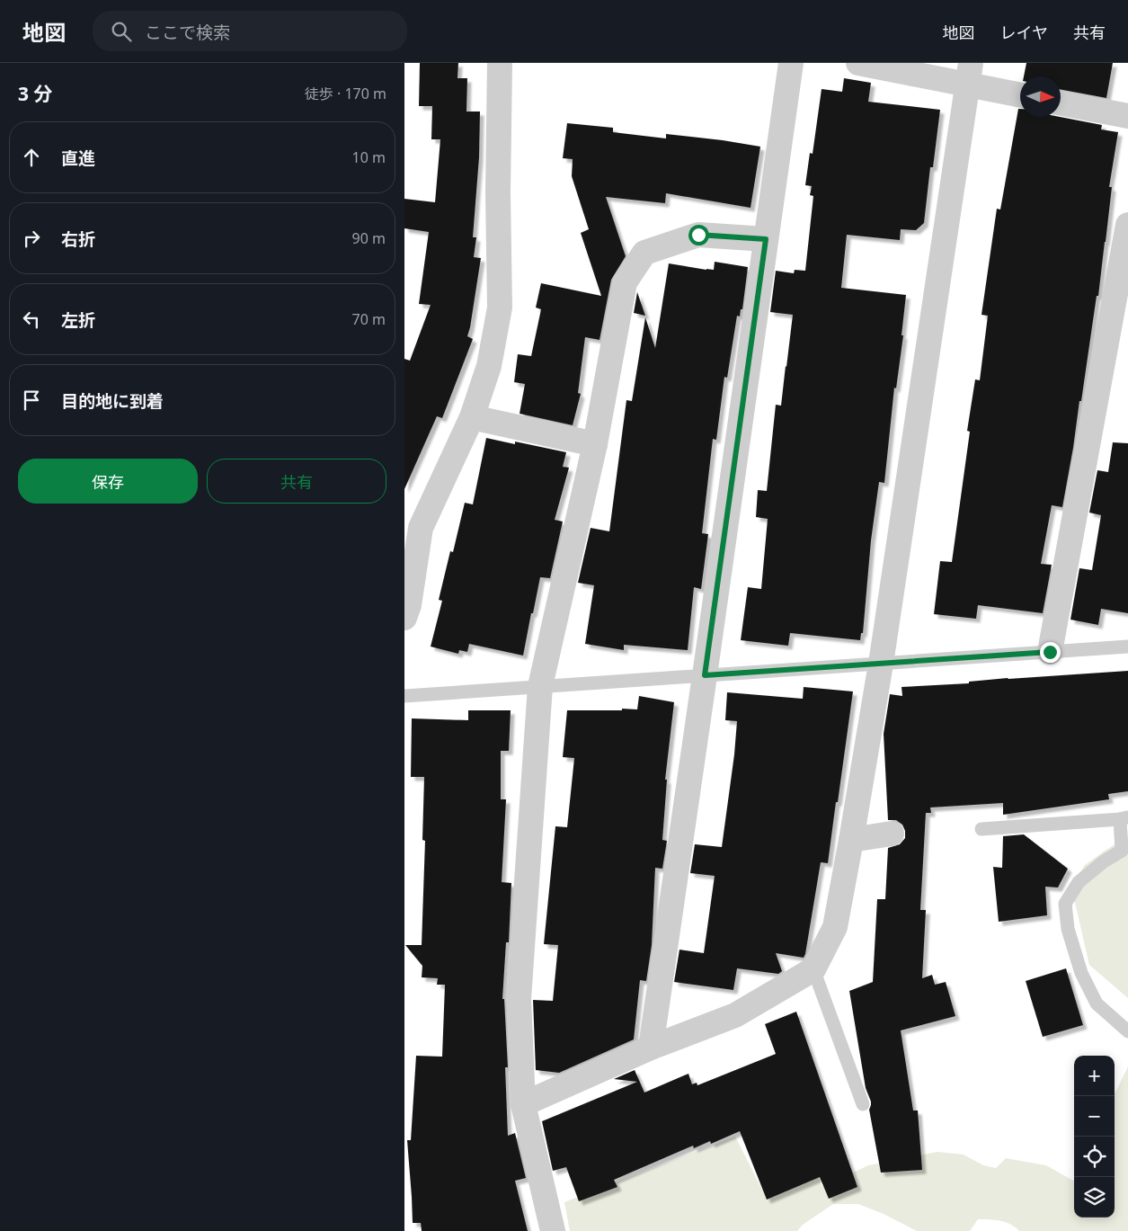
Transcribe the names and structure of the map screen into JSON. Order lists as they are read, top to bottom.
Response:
{
  "north": "right",
  "page": {
    "header": "地図",
    "search": "ここで検索",
    "nav": ["地図", "レイヤ", "共有"],
    "heading": ["3 分", "徒歩 · 170 m"],
    "list": [
      ["直進", "10 m"],
      ["右折", "90 m"],
      ["左折", "70 m"],
      "目的地に到着"
    ],
    "buttons": ["保存", "共有"],
    "map_buttons": ["+", "−"]
  }
}
